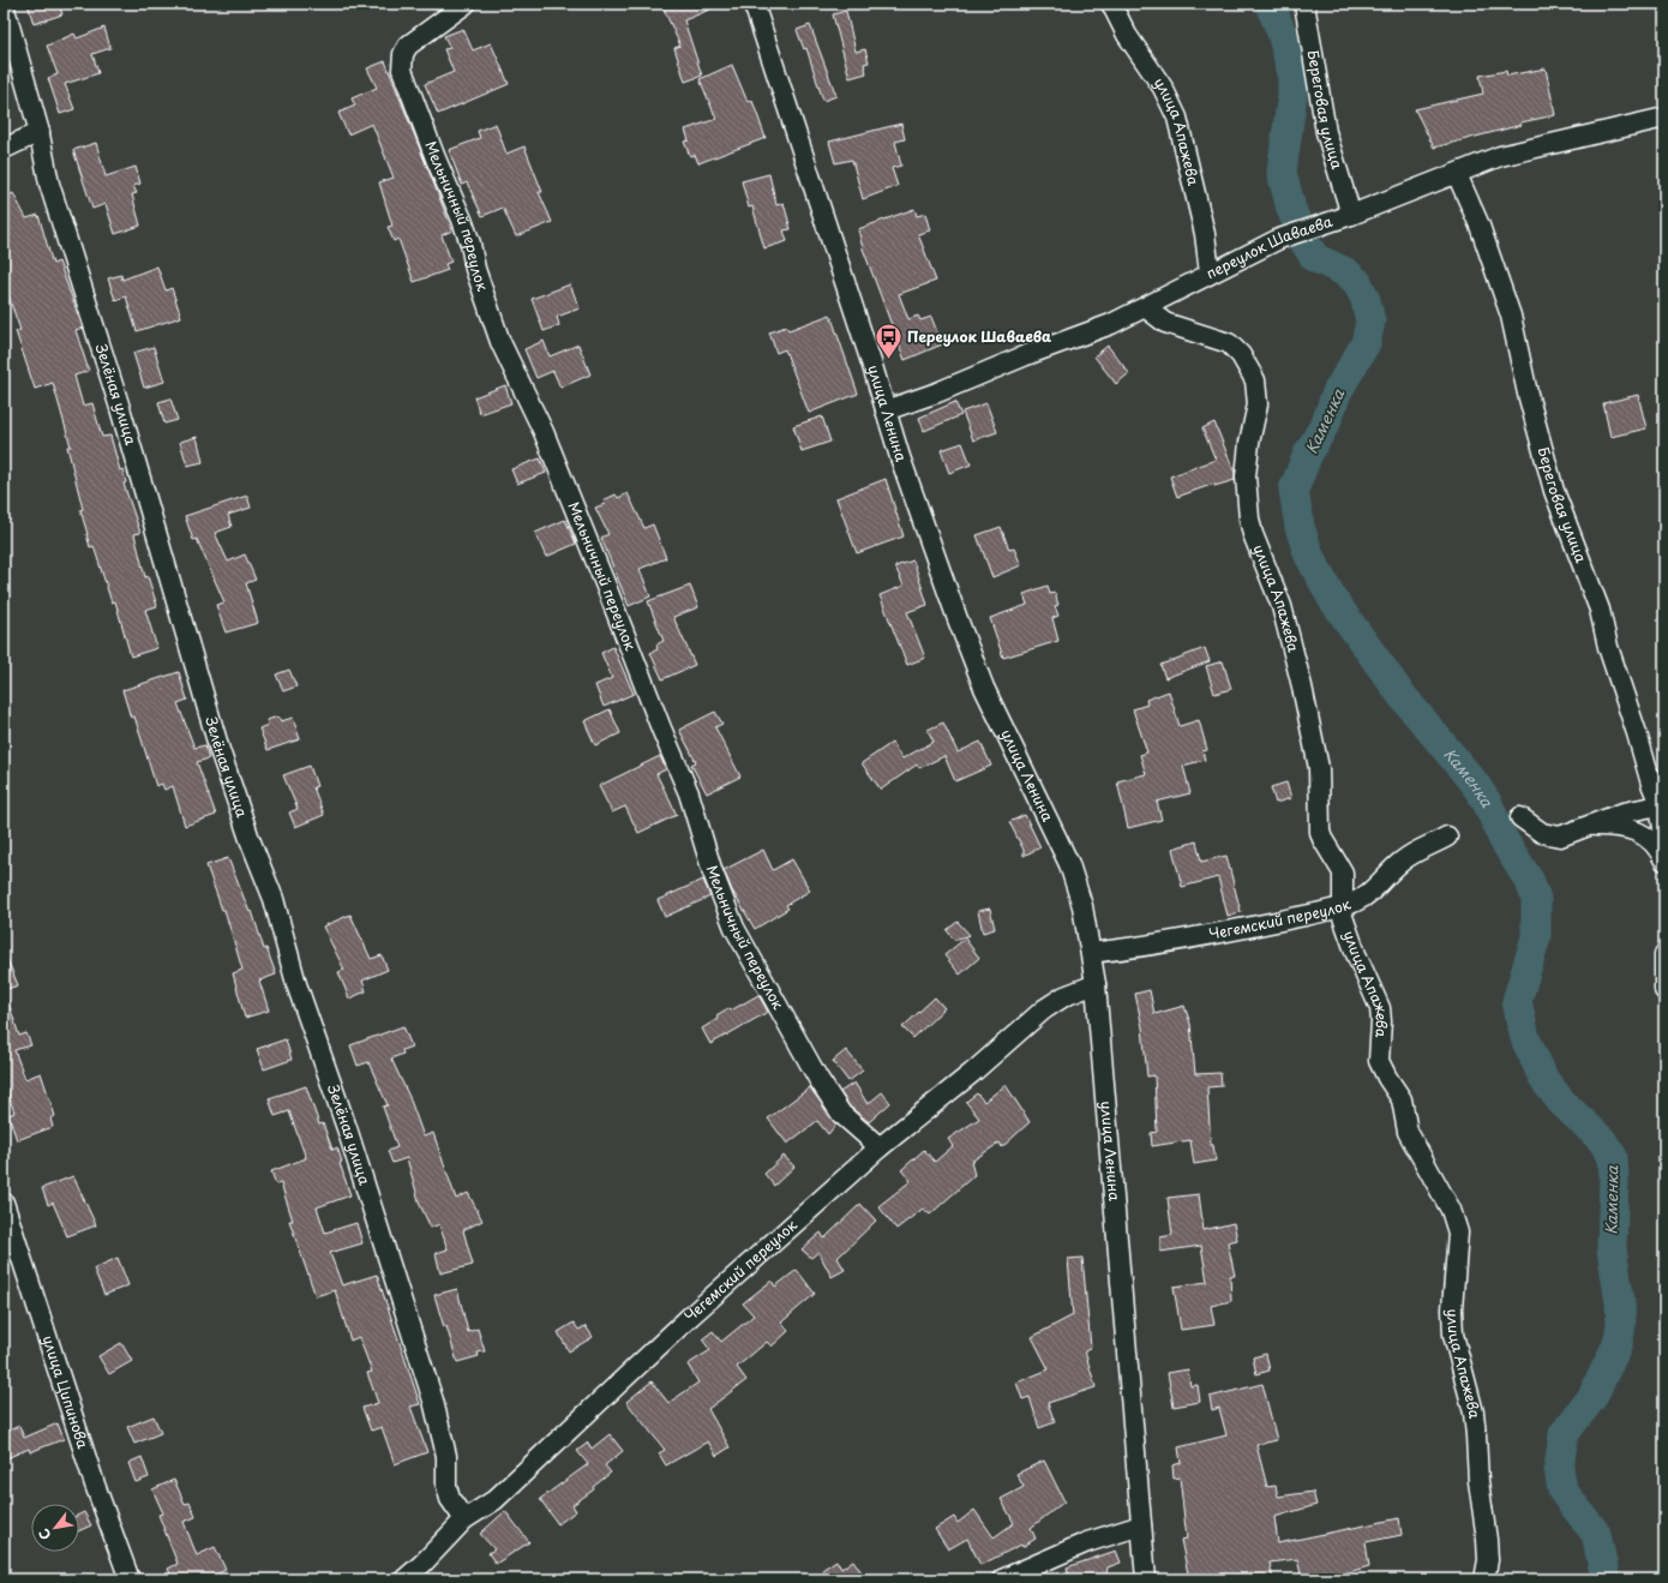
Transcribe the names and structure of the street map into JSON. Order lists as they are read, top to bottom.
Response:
{
  "streets": {
    "street": [
      "Береговая улица",
      "улица Апажева",
      "Мельничный переулок",
      "переулок Шаваева",
      "Зелёная улица",
      "улица Ленина",
      "Чегемский переулок",
      "улица Ципинова"
    ]
  },
  "crossings": [
    ["Береговая улица", "переулок Шаваева"],
    ["улица Апажева", "переулок Шаваева"],
    ["улица Апажева", "Чегемский переулок"],
    ["Мельничный переулок", "Чегемский переулок"],
    ["переулок Шаваева", "улица Ленина"],
    ["Зелёная улица", "Чегемский переулок"],
    ["улица Ленина", "Чегемский переулок"]
  ],
  "water": ["Каменка"],
  "places": {
    "bus stop": ["Переулок Шаваева"]
  },
  "north": "bottom left"
}
